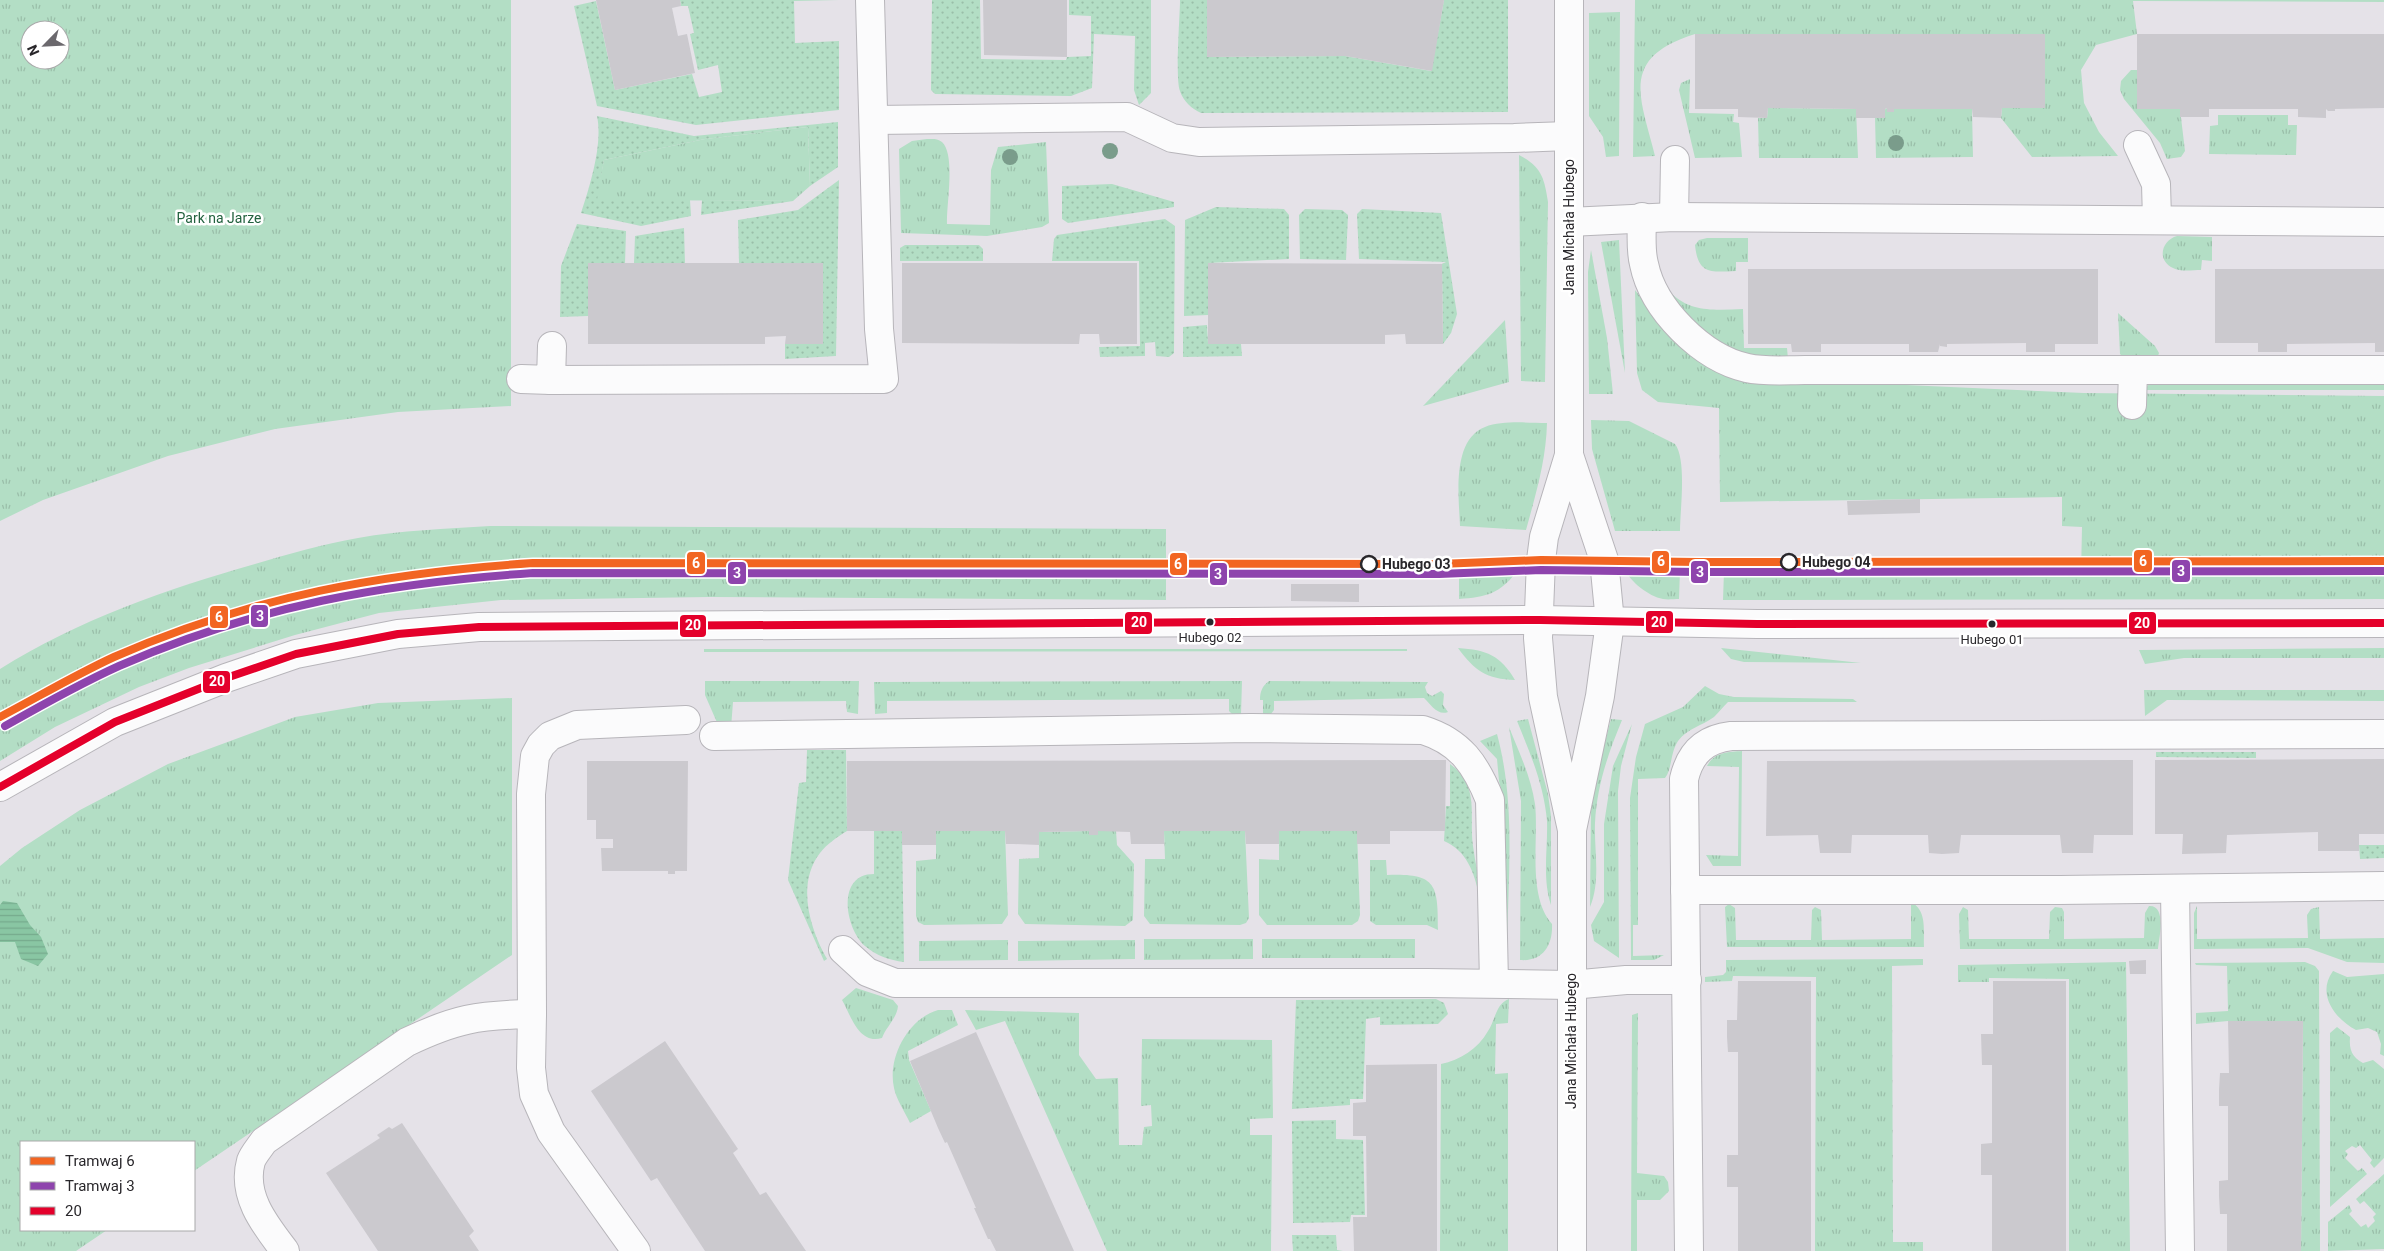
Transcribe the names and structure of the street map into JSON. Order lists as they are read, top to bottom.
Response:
{
  "streets": {
    "street": ["Jana Michała Hubego"]
  },
  "parks": ["Park na Jarze"],
  "places": [
    "Hubego 04",
    "Hubego 03",
    "Hubego 02",
    "Hubego 01"
  ],
  "lines": ["tram line 6", "tram line 3", "transit line 20"],
  "legend": ["Tramwaj 6", "Tramwaj 3", "20"],
  "north": "bottom left"
}
